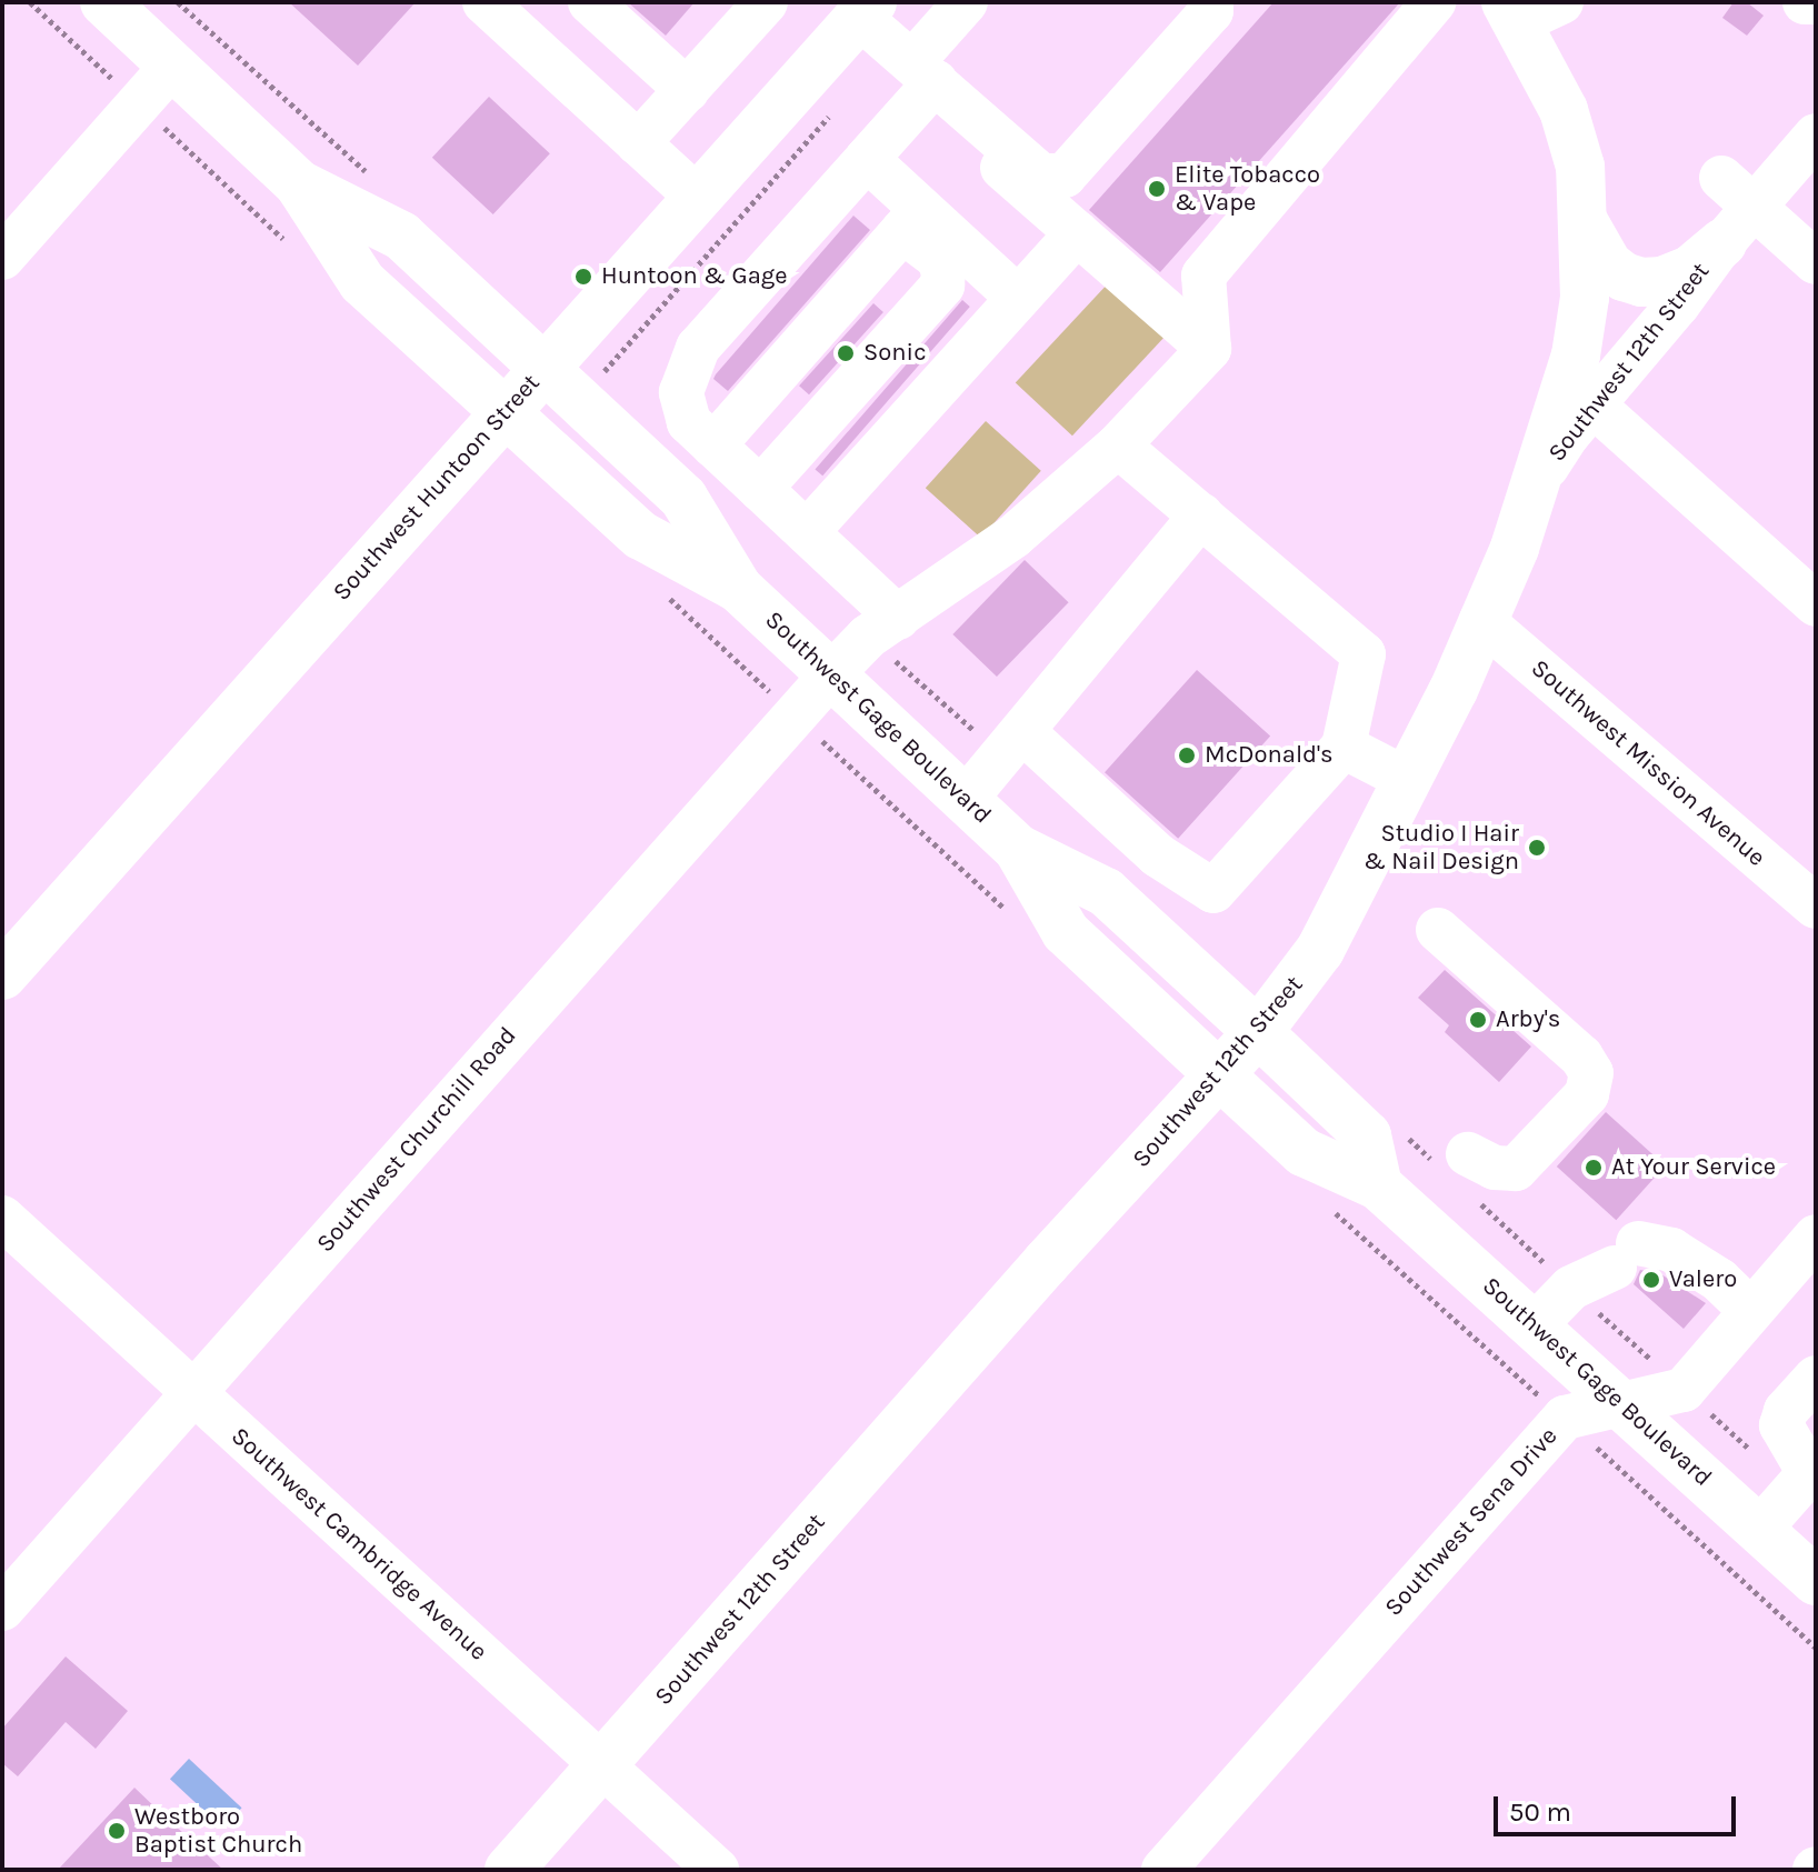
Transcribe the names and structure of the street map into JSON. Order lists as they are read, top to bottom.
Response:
{
  "streets": {
    "main road": ["Southwest 12th Street", "Southwest Huntoon Street", "Southwest Gage Boulevard"],
    "street": [
      "Southwest Mission Avenue",
      "Southwest Churchill Road",
      "Southwest Sena Drive",
      "Southwest Cambridge Avenue"
    ]
  },
  "crossings": [
    ["Southwest 12th Street", "Southwest Gage Boulevard"],
    ["Southwest 12th Street", "Southwest Mission Avenue"],
    ["Southwest 12th Street", "Southwest Cambridge Avenue"],
    ["Southwest Huntoon Street", "Southwest Gage Boulevard"],
    ["Southwest Gage Boulevard", "Southwest Churchill Road"],
    ["Southwest Gage Boulevard", "Southwest Sena Drive"],
    ["Southwest Churchill Road", "Southwest Cambridge Avenue"]
  ],
  "places": [
    "Elite Tobacco & Vape",
    "Huntoon & Gage",
    "Sonic",
    "McDonald's",
    "Studio I Hair & Nail Design",
    "Arby's",
    "At Your Service",
    "Valero",
    "Westboro Baptist Church"
  ],
  "scale_bar": "50 m"
}
